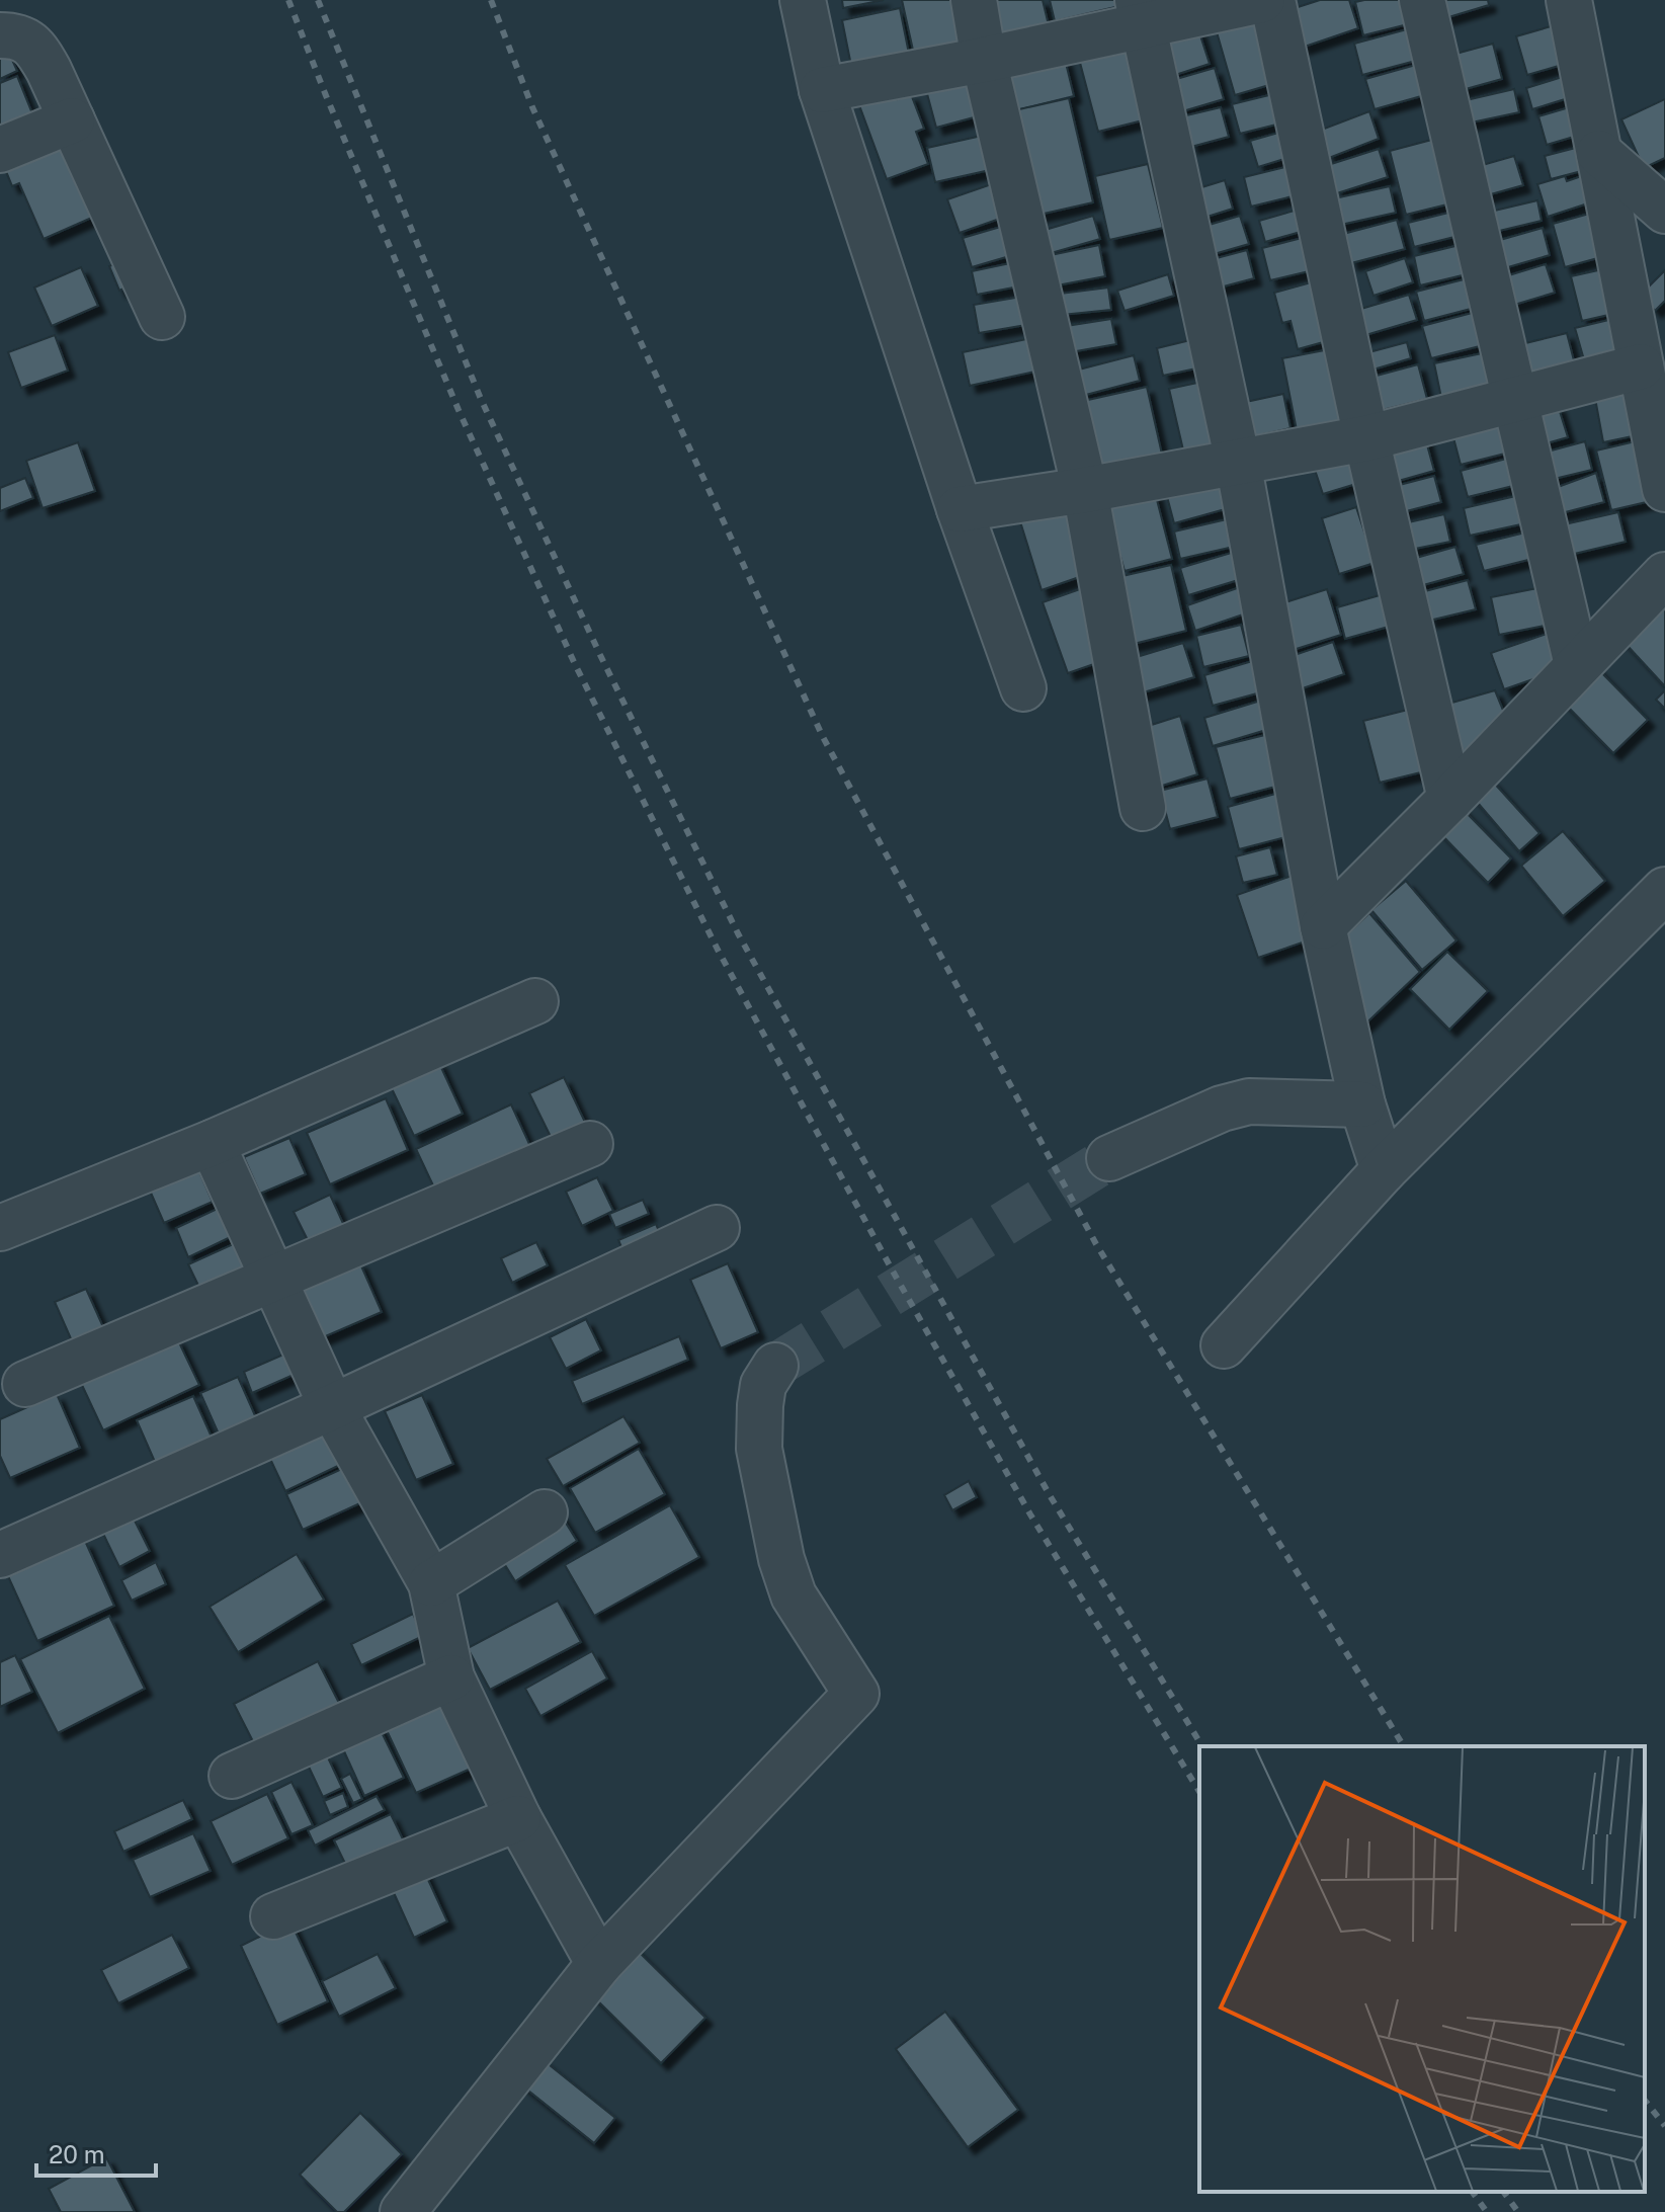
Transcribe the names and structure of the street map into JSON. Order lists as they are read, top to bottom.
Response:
{
  "scale_bar": "20 m"
}
